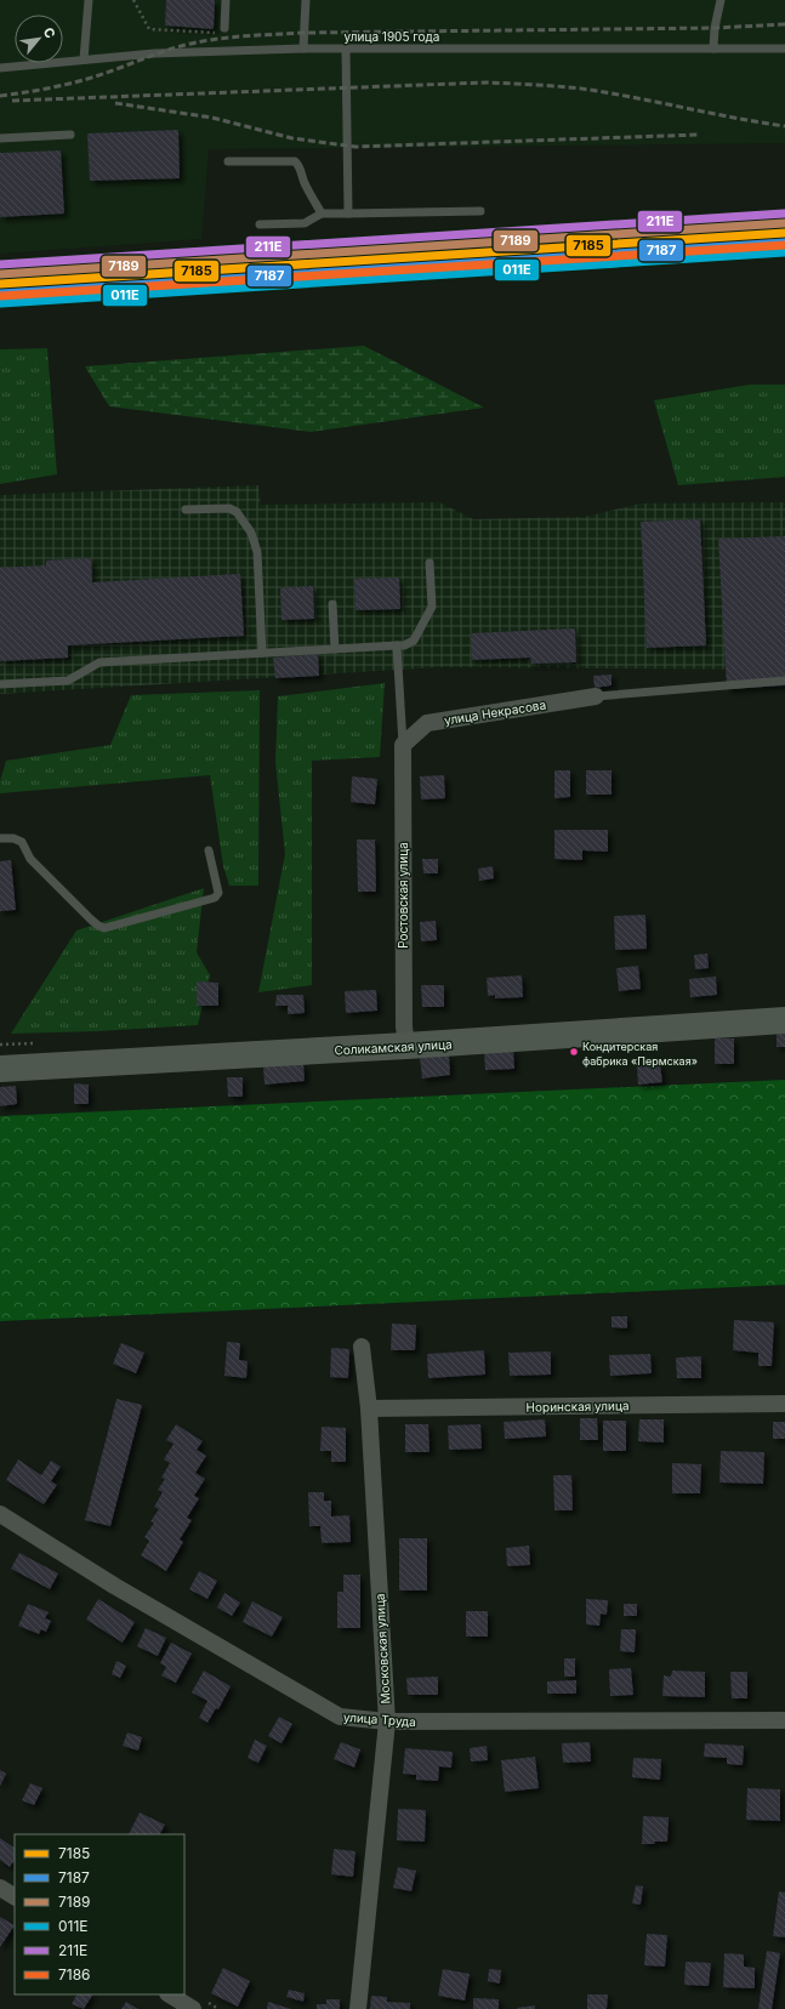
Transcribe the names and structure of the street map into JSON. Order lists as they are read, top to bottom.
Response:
{
  "streets": {
    "main road": ["Соликамская улица"],
    "street": [
      "улица Некрасова",
      "Ростовская улица",
      "Норинская улица",
      "Московская улица",
      "улица Труда"
    ],
    "lane": ["улица 1905 года"]
  },
  "crossings": [
    ["улица Некрасова", "Ростовская улица"],
    ["Ростовская улица", "Соликамская улица"],
    ["Норинская улица", "Московская улица"],
    ["Московская улица", "улица Труда"]
  ],
  "places": ["Кондитерская фабрика «Пермская»"],
  "lines": [
    "transit line 211Е",
    "transit line 7189",
    "transit line 7185",
    "transit line 7187",
    "transit line 7186",
    "transit line 011Е"
  ],
  "legend": [
    "7185",
    "7187",
    "7189",
    "011Е",
    "211Е",
    "7186"
  ],
  "north": "top right"
}
